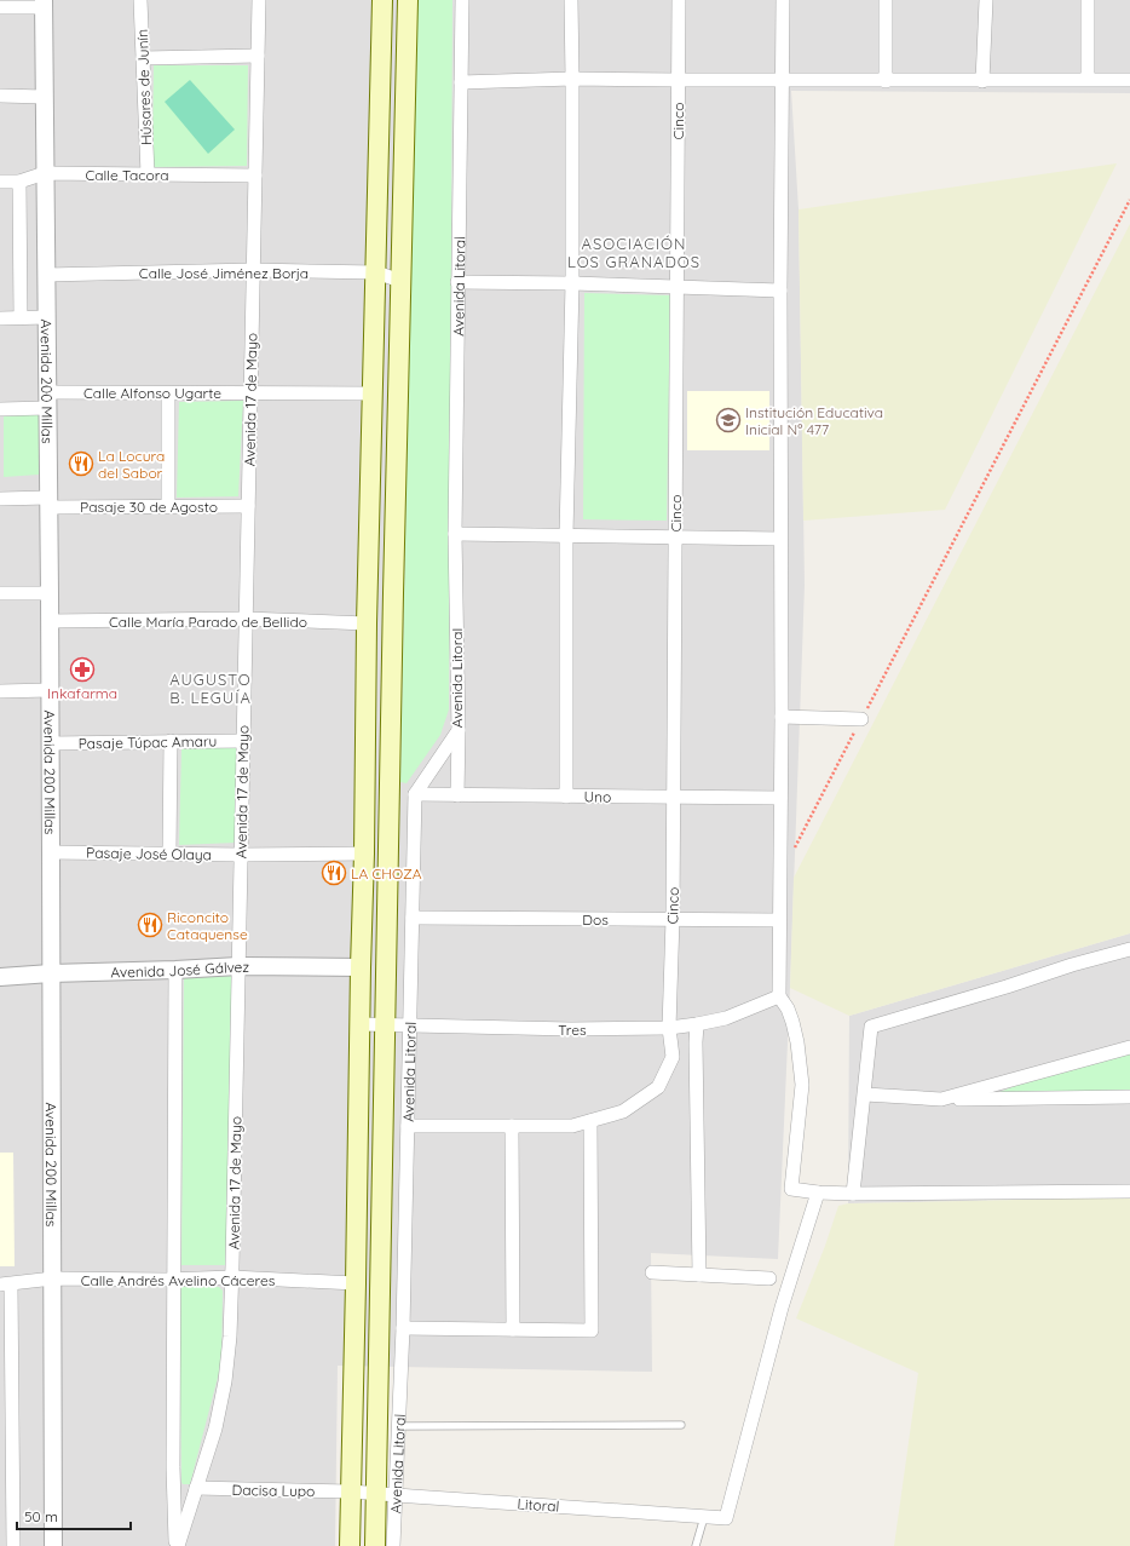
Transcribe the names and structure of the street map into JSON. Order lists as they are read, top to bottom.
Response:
{
  "streets": {
    "main road": ["Avenida Litoral"],
    "street": [
      "Húsares de Junín",
      "Cinco",
      "Calle Tacora",
      "Calle José Jiménez Borja",
      "Avenida 200 Millas",
      "Calle Alfonso Ugarte",
      "Avenida 17 de Mayo",
      "Pasaje 30 de Agosto",
      "Calle María Parado de Bellido",
      "Pasaje Túpac Amaru",
      "Uno",
      "Pasaje José Olaya",
      "Dos",
      "Avenida José Gálvez",
      "Tres",
      "Calle Andrés Avelino Cáceres",
      "Dacisa Lupo",
      "Litoral"
    ]
  },
  "crossings": [
    ["Húsares de Junín", "Calle Tacora"],
    ["Cinco", "Avenida Litoral"],
    ["Cinco", "Uno"],
    ["Cinco", "Dos"],
    ["Cinco", "Tres"],
    ["Calle Tacora", "Avenida 200 Millas"],
    ["Calle Tacora", "Avenida 17 de Mayo"],
    ["Calle José Jiménez Borja", "Avenida Litoral"],
    ["Calle José Jiménez Borja", "Avenida 200 Millas"],
    ["Calle José Jiménez Borja", "Avenida 17 de Mayo"],
    ["Avenida Litoral", "Uno"],
    ["Avenida Litoral", "Dos"],
    ["Avenida Litoral", "Tres"],
    ["Avenida Litoral", "Litoral"],
    ["Avenida 200 Millas", "Calle Alfonso Ugarte"],
    ["Avenida 200 Millas", "Pasaje 30 de Agosto"],
    ["Avenida 200 Millas", "Calle María Parado de Bellido"],
    ["Avenida 200 Millas", "Pasaje Túpac Amaru"],
    ["Avenida 200 Millas", "Pasaje José Olaya"],
    ["Avenida 200 Millas", "Avenida José Gálvez"],
    ["Avenida 200 Millas", "Calle Andrés Avelino Cáceres"],
    ["Calle Alfonso Ugarte", "Avenida 17 de Mayo"],
    ["Avenida 17 de Mayo", "Pasaje 30 de Agosto"],
    ["Avenida 17 de Mayo", "Calle María Parado de Bellido"],
    ["Avenida 17 de Mayo", "Pasaje Túpac Amaru"],
    ["Avenida 17 de Mayo", "Pasaje José Olaya"],
    ["Avenida 17 de Mayo", "Avenida José Gálvez"],
    ["Avenida 17 de Mayo", "Calle Andrés Avelino Cáceres"],
    ["Avenida 17 de Mayo", "Dacisa Lupo"],
    ["Dacisa Lupo", "Litoral"]
  ],
  "districts": ["ASOCIACIÓN LOS GRANADOS", "AUGUSTO B. LEGUÍA"],
  "places": {
    "school or university": ["Institución Educativa Inicial Nº 477"],
    "restaurant": ["La Locura del Sabor", "LA CHOZA", "Riconcito Cataquense"],
    "pharmacy": ["Inkafarma"]
  },
  "scale_bar": "50 m"
}
